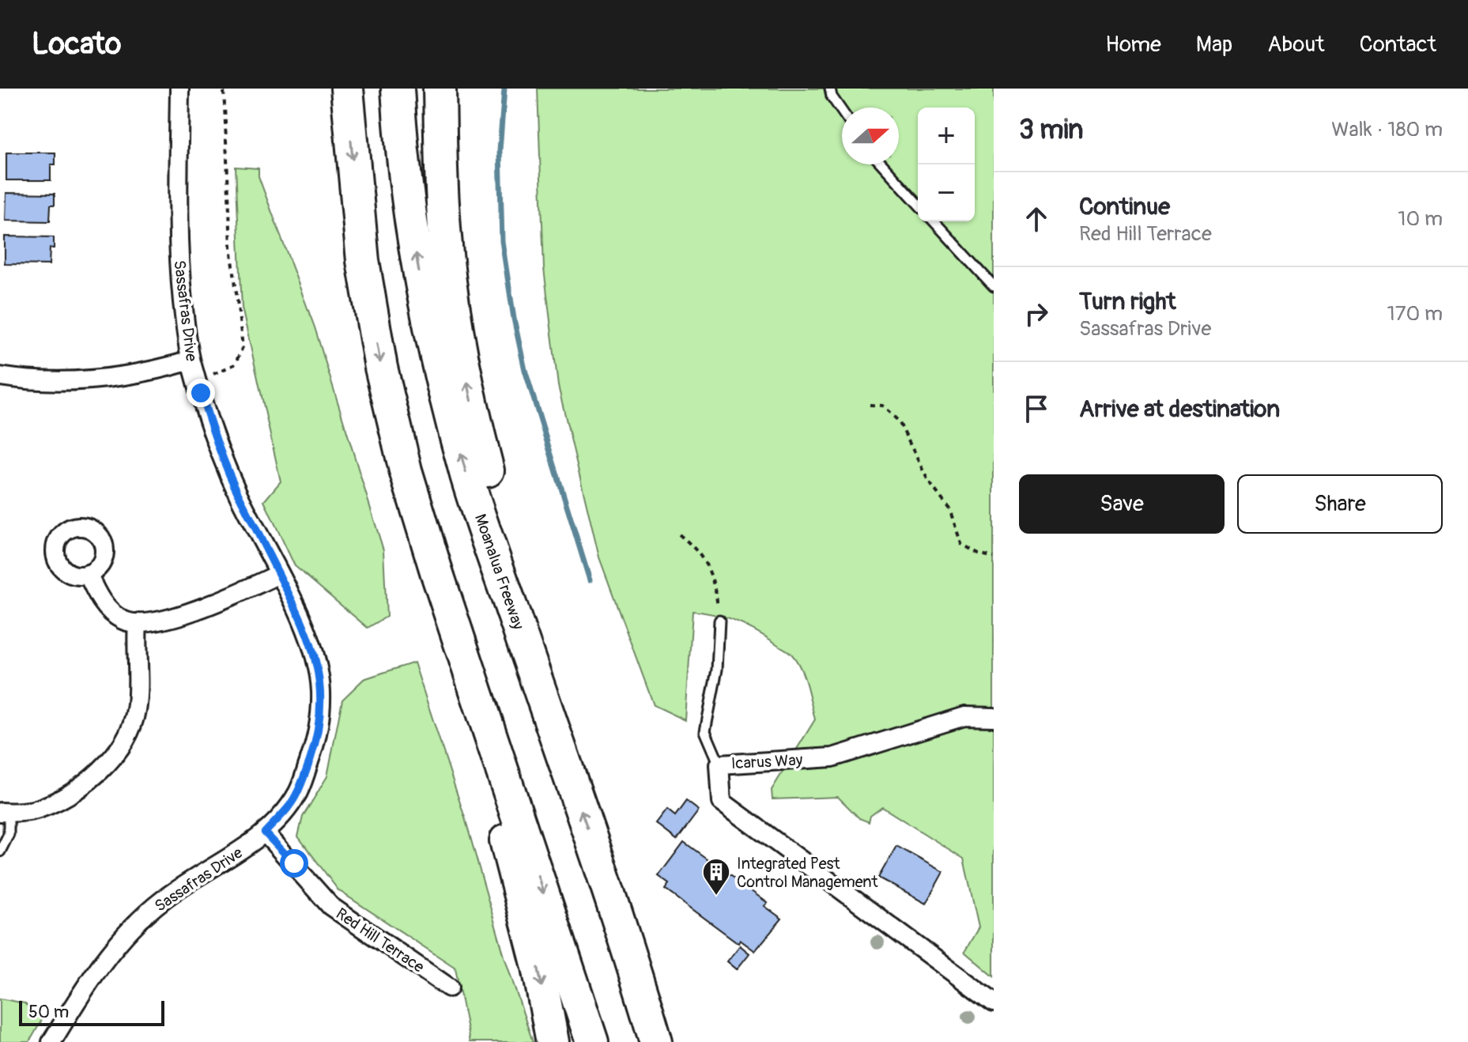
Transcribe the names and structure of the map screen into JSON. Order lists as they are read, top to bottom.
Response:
{
  "streets": {
    "highway": ["Moanalua Freeway"],
    "street": ["Sassafras Drive", "Icarus Way", "Red Hill Terrace"]
  },
  "crossings": [
    ["Sassafras Drive", "Red Hill Terrace"]
  ],
  "places": {
    "building": ["Integrated Pest Control Management"]
  },
  "scale_bar": "50 m",
  "north": "right",
  "page": {
    "header": "Locato",
    "nav": [
      "Home",
      "Map",
      "About",
      "Contact"
    ],
    "heading": ["3 min", "Walk · 180 m"],
    "map_buttons": ["+", "−"],
    "list": [
      ["Continue", "Red Hill Terrace", "10 m"],
      ["Turn right", "Sassafras Drive", "170 m"],
      "Arrive at destination"
    ],
    "buttons": ["Save", "Share"],
    "scale": "50 m"
  }
}
